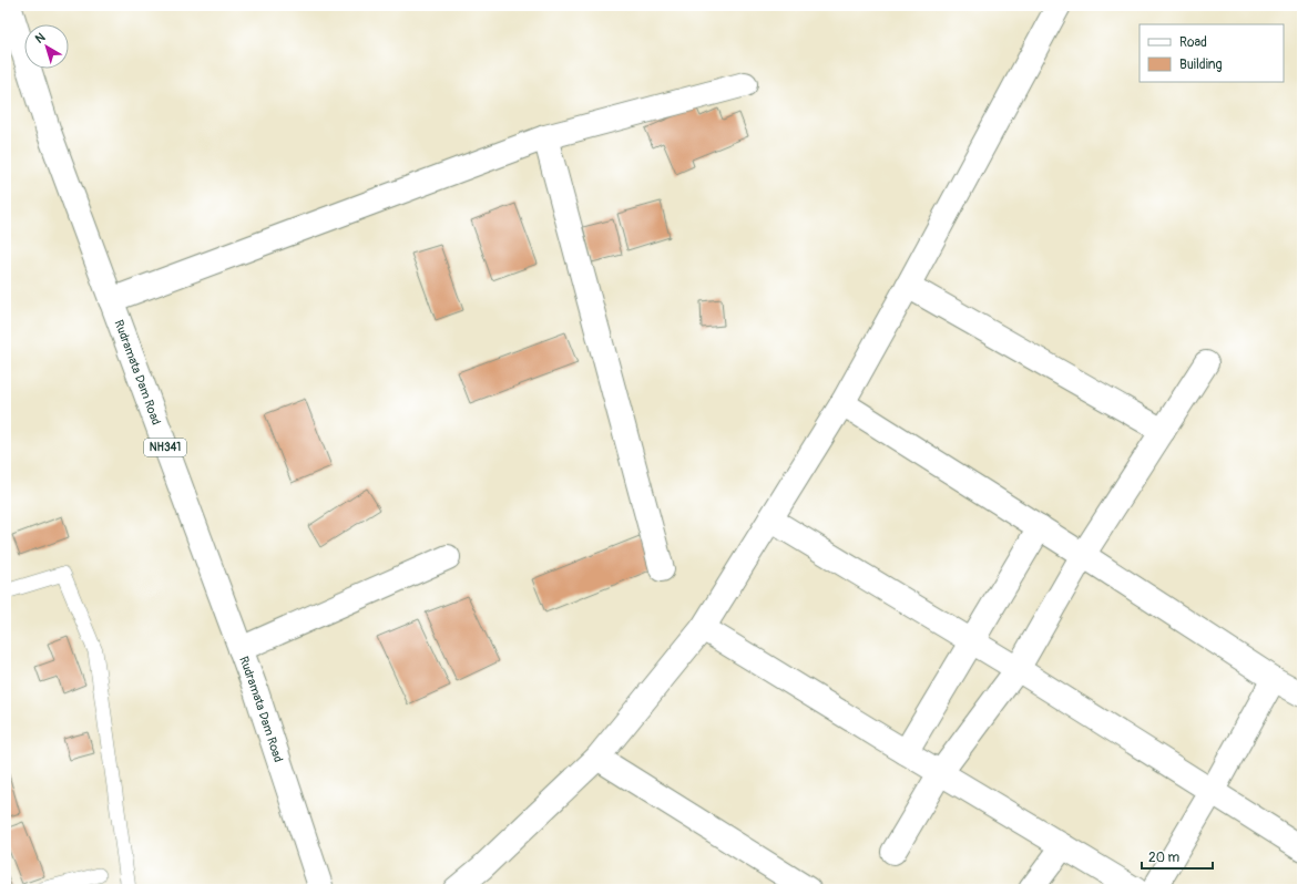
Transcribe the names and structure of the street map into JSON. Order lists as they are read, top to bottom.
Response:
{
  "streets": {
    "main road": ["Rudramata Dam Road", "NH341"]
  },
  "legend": ["Road", "Building"],
  "scale_bar": "20 m",
  "north": "top left"
}
